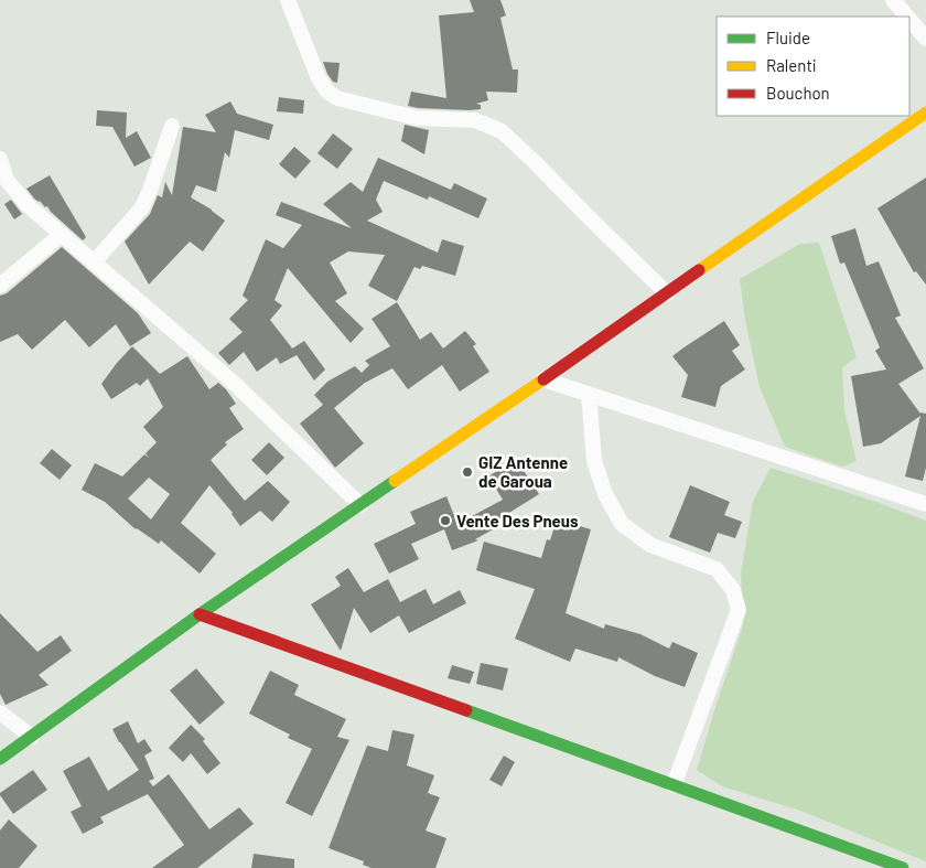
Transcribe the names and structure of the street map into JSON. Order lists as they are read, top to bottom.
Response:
{
  "places": ["GIZ Antenne de Garoua", "Vente Des Pneus"],
  "legend": ["Fluide", "Ralenti", "Bouchon"]
}
